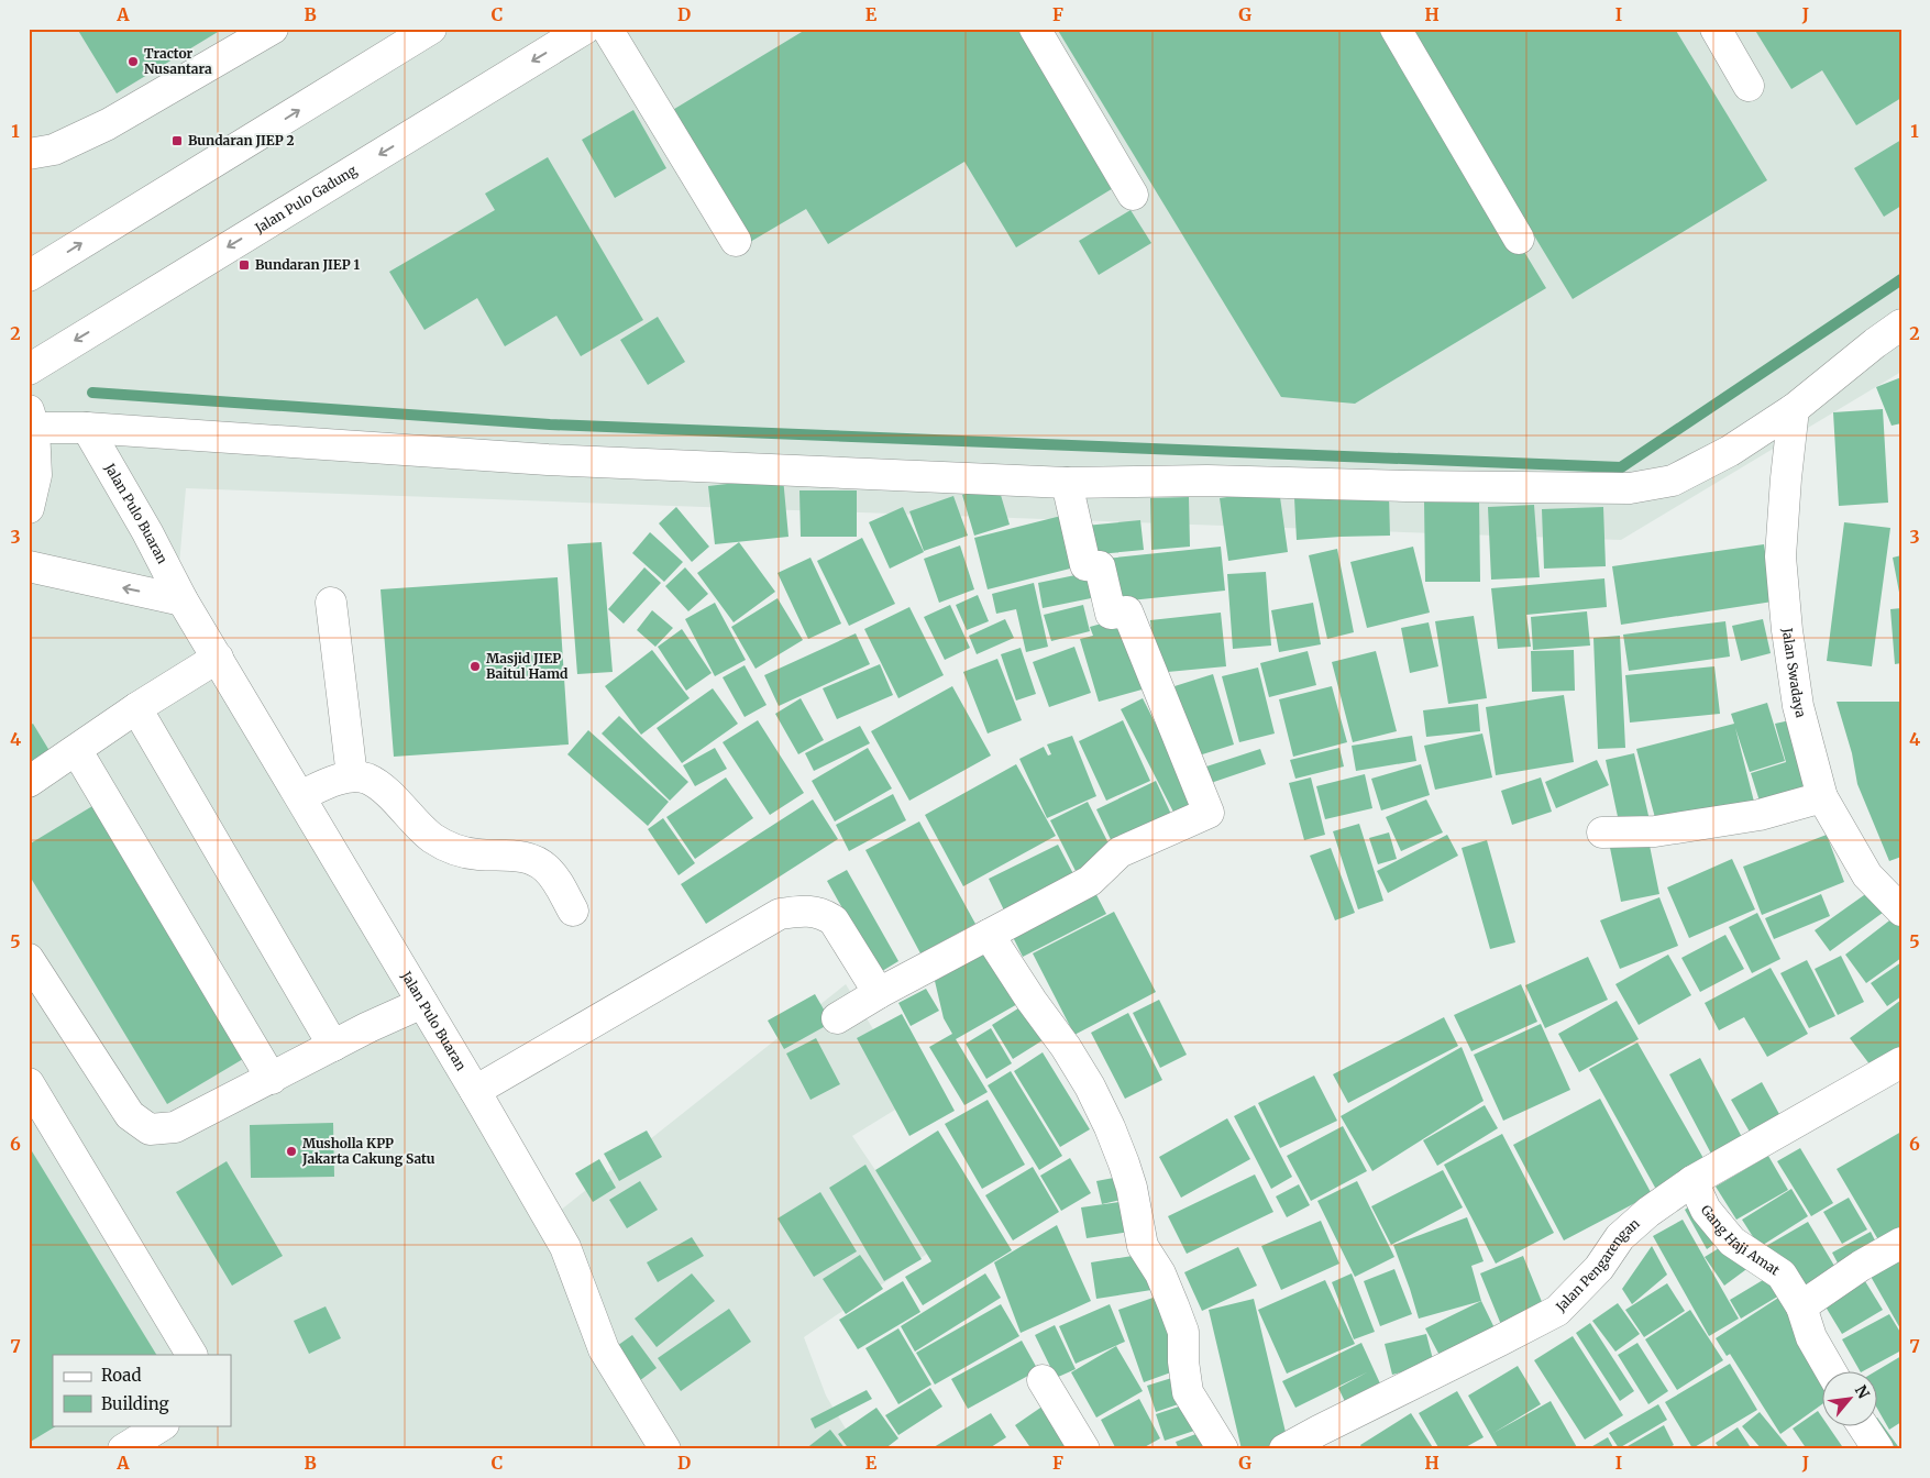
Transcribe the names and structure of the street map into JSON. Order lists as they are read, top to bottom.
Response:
{
  "streets": {
    "street": [
      "Jalan Pulo Gadung",
      "Jalan Pulo Buaran",
      "Jalan Swadaya",
      "Gang Haji Amat",
      "Jalan Pengarengan"
    ]
  },
  "crossings": [
    ["Gang Haji Amat", "Jalan Pengarengan"]
  ],
  "places": {
    "other": ["Tractor Nusantara", "Masjid JIEP Baitul Hamd", "Musholla KPP Jakarta Cakung Satu"],
    "transit": ["Bundaran JIEP 2", "Bundaran JIEP 1"]
  },
  "legend": ["Road", "Building"],
  "north": "top right",
  "grid": {
    "columns": [
      "A",
      "B",
      "C",
      "D",
      "E",
      "F",
      "G",
      "H",
      "I",
      "J"
    ],
    "rows": [
      "1",
      "2",
      "3",
      "4",
      "5",
      "6",
      "7"
    ]
  }
}
